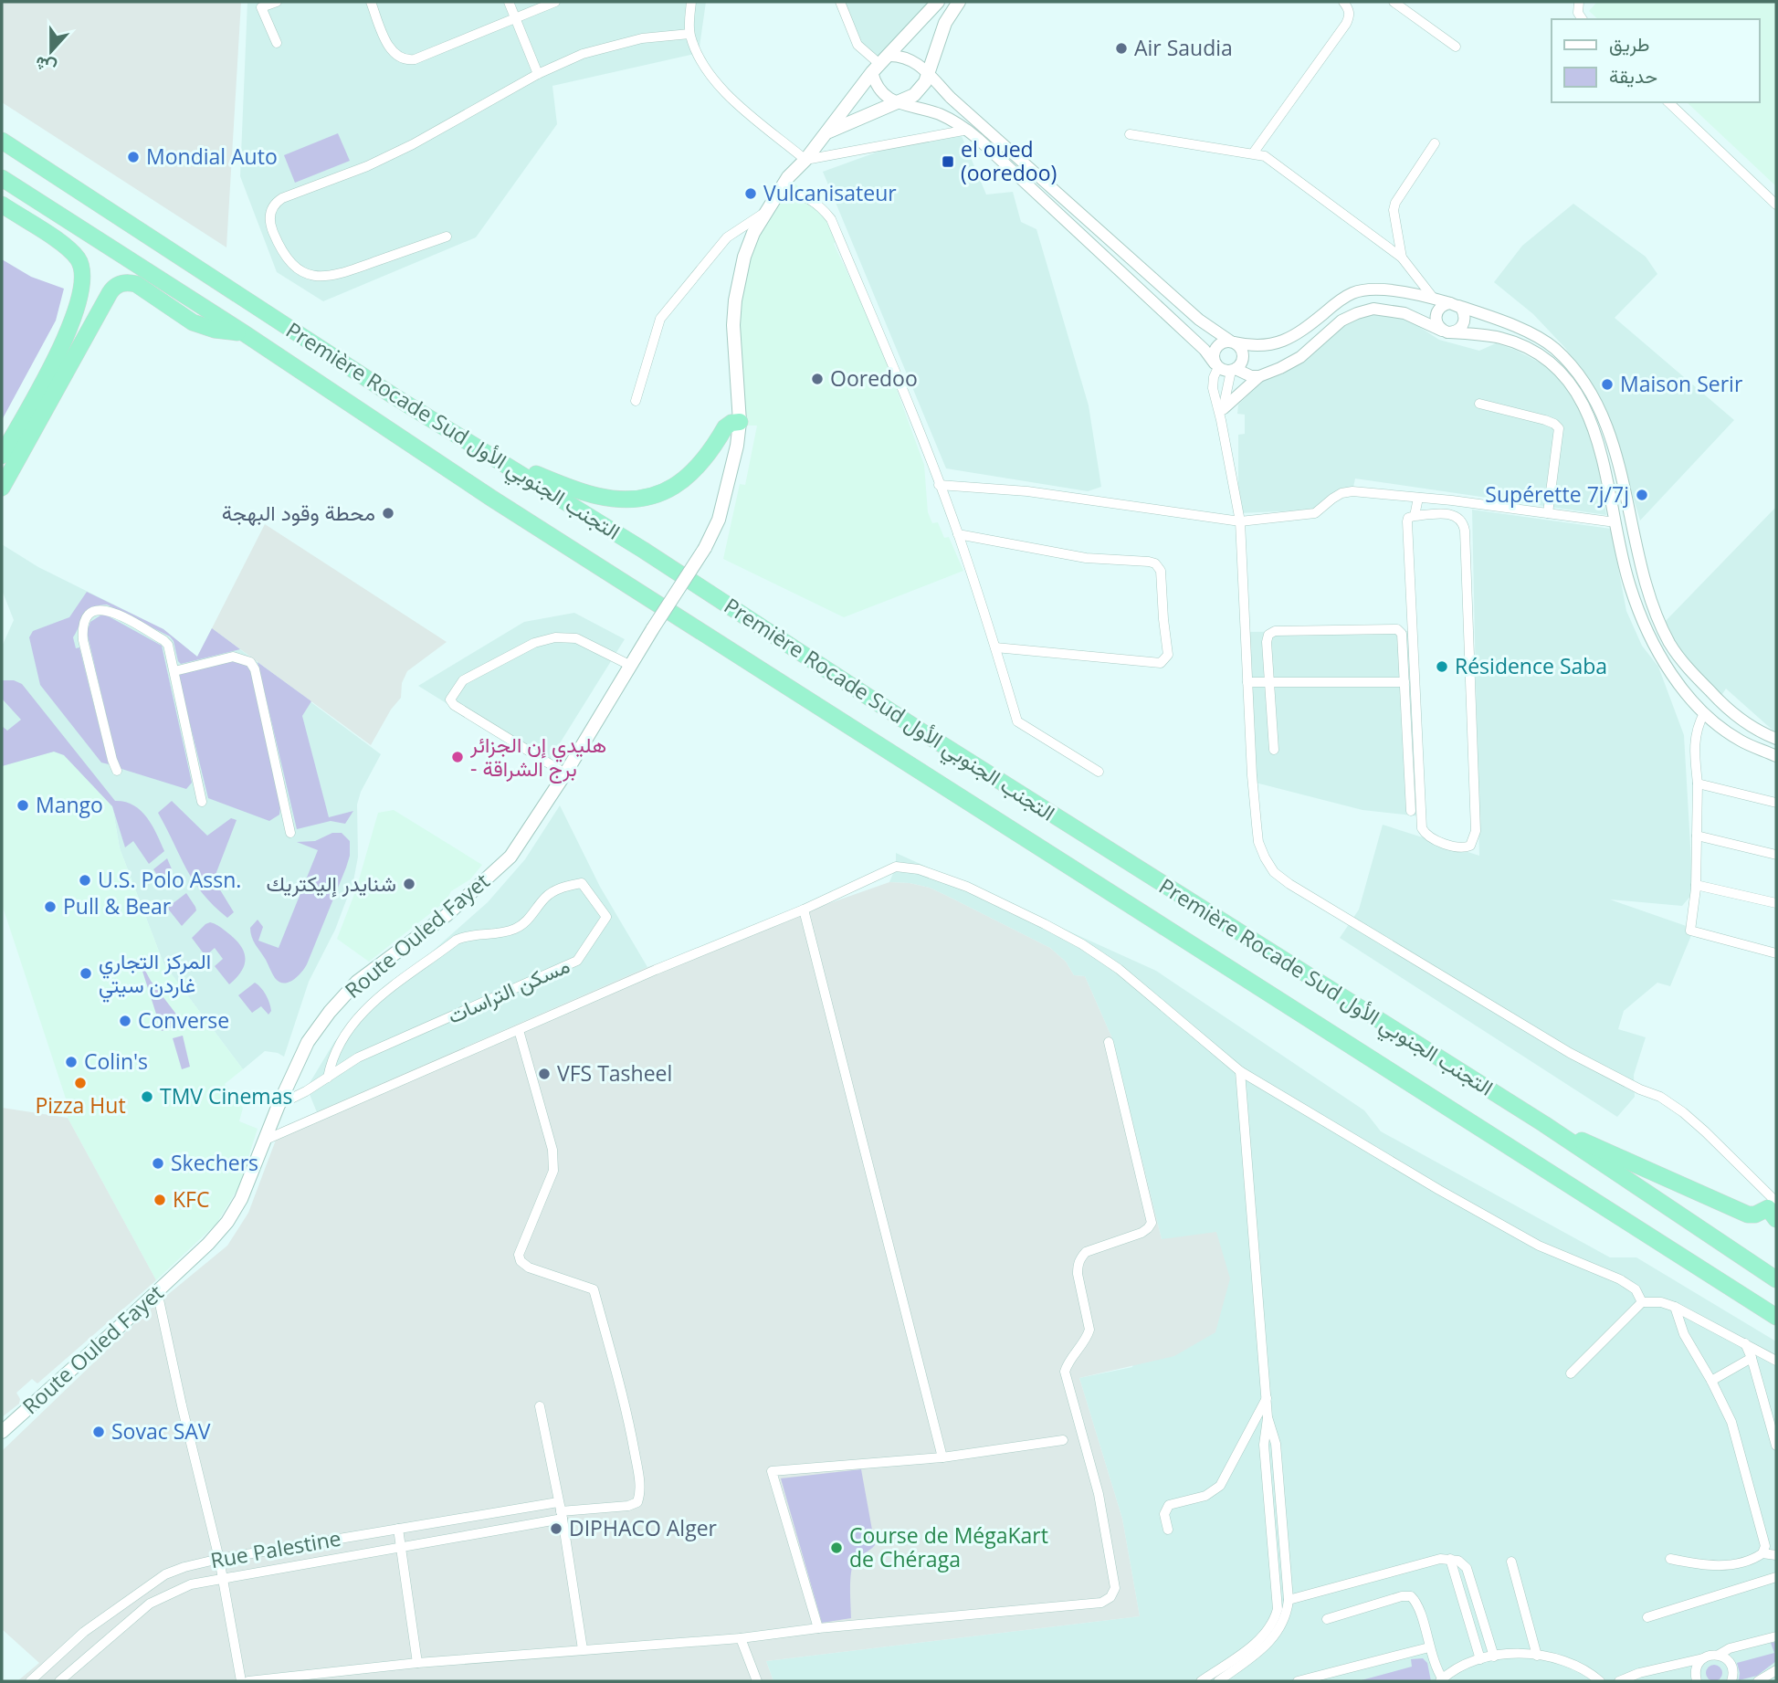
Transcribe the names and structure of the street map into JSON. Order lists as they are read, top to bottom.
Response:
{
  "streets": {
    "highway": ["Première Rocade Sud التجنب الجنوبي الأول"],
    "main road": ["Route Ouled Fayet"],
    "street": ["مسكن التراسات", "Rue Palestine"]
  },
  "crossings": [
    ["Route Ouled Fayet", "مسكن التراسات"]
  ],
  "places": {
    "other": [
      "Air Saudia",
      "Mondial Auto",
      "Vulcanisateur",
      "Ooredoo",
      "Maison Serir",
      "Supérette 7j/7j",
      "محطة وقود البهجة",
      "Résidence Saba",
      "هليدي إن الجزائر - برج الشراقة",
      "Mango",
      "U.S. Polo Assn.",
      "شنايدر إليكتريك",
      "Pull & Bear",
      "المركز التجاري غاردن سيتي",
      "Converse",
      "Colin's",
      "VFS Tasheel",
      "Pizza Hut",
      "TMV Cinemas",
      "Skechers",
      "KFC",
      "Sovac SAV",
      "DIPHACO Alger",
      "Course de MégaKart de Chéraga"
    ],
    "transit": ["el oued (ooredoo)"]
  },
  "legend": ["طريق", "حديقة"],
  "north": "bottom"
}
